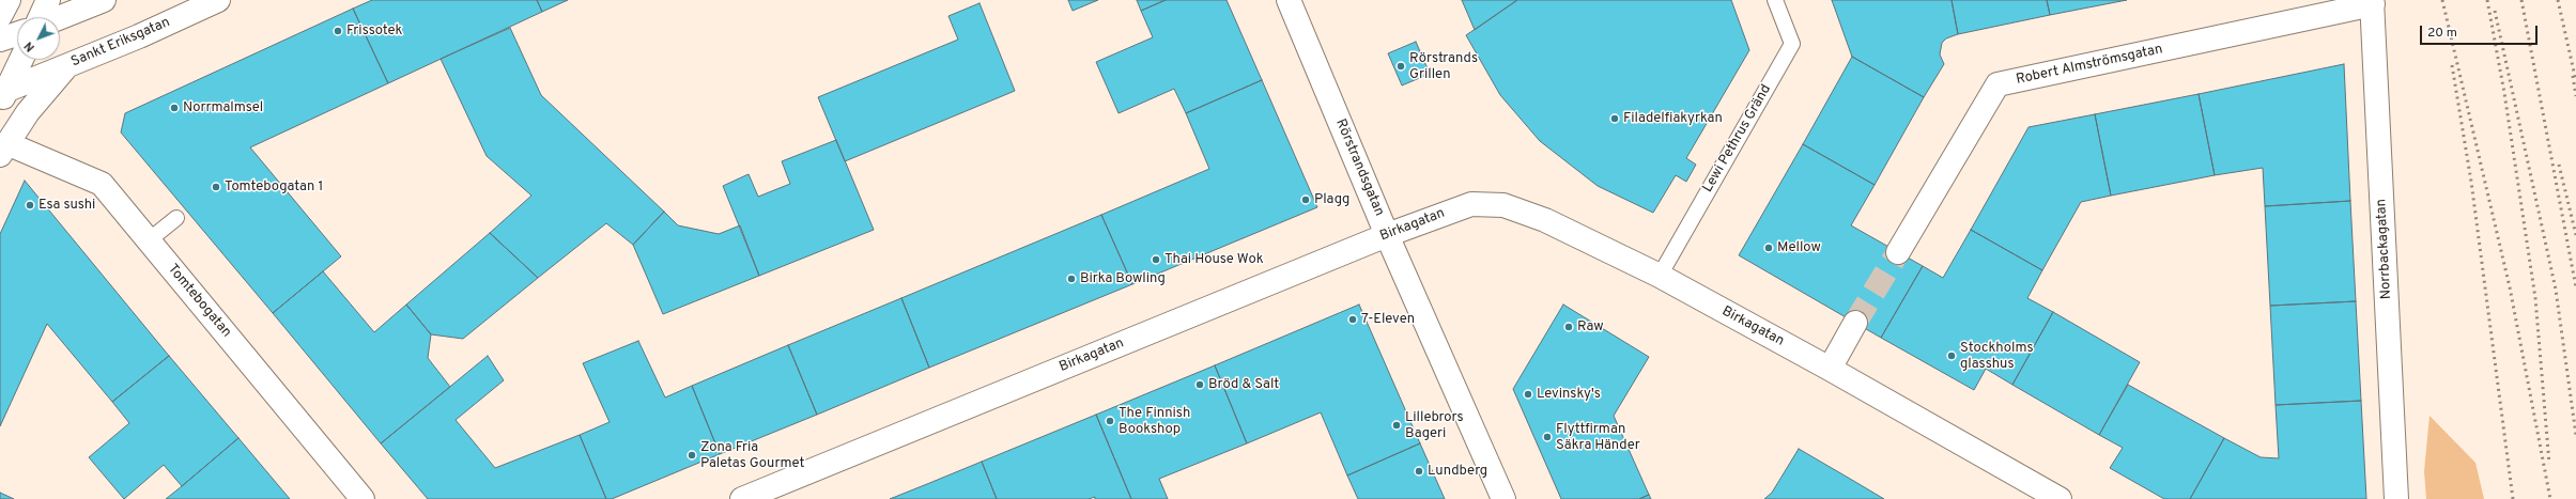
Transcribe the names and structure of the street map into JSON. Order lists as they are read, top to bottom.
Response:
{
  "streets": {
    "street": [
      "Sankt Eriksgatan",
      "Robert Almströmsgatan",
      "Rörstrandsgatan",
      "Birkagatan",
      "Norrbackagatan",
      "Tomtebogatan"
    ],
    "lane": ["Lewi Pethrus Gränd"]
  },
  "crossings": [
    ["Robert Almströmsgatan", "Norrbackagatan"],
    ["Lewi Pethrus Gränd", "Birkagatan"],
    ["Rörstrandsgatan", "Birkagatan"]
  ],
  "places": [
    "Frissotek",
    "Rörstrands Grillen",
    "Norrmalmsel",
    "Filadelfiakyrkan",
    "Tomtebogatan 1",
    "Plagg",
    "Esa sushi",
    "Mellow",
    "Thai House Wok",
    "Birka Bowling",
    "7-Eleven",
    "Raw",
    "Stockholms glasshus",
    "Bröd & Salt",
    "Levinsky's",
    "The Finnish Bookshop",
    "Lillebrors Bageri",
    "Flyttfirman Säkra Händer",
    "Zona Fria Paletas Gourmet",
    "Lundberg"
  ],
  "scale_bar": "20 m",
  "north": "bottom left"
}
